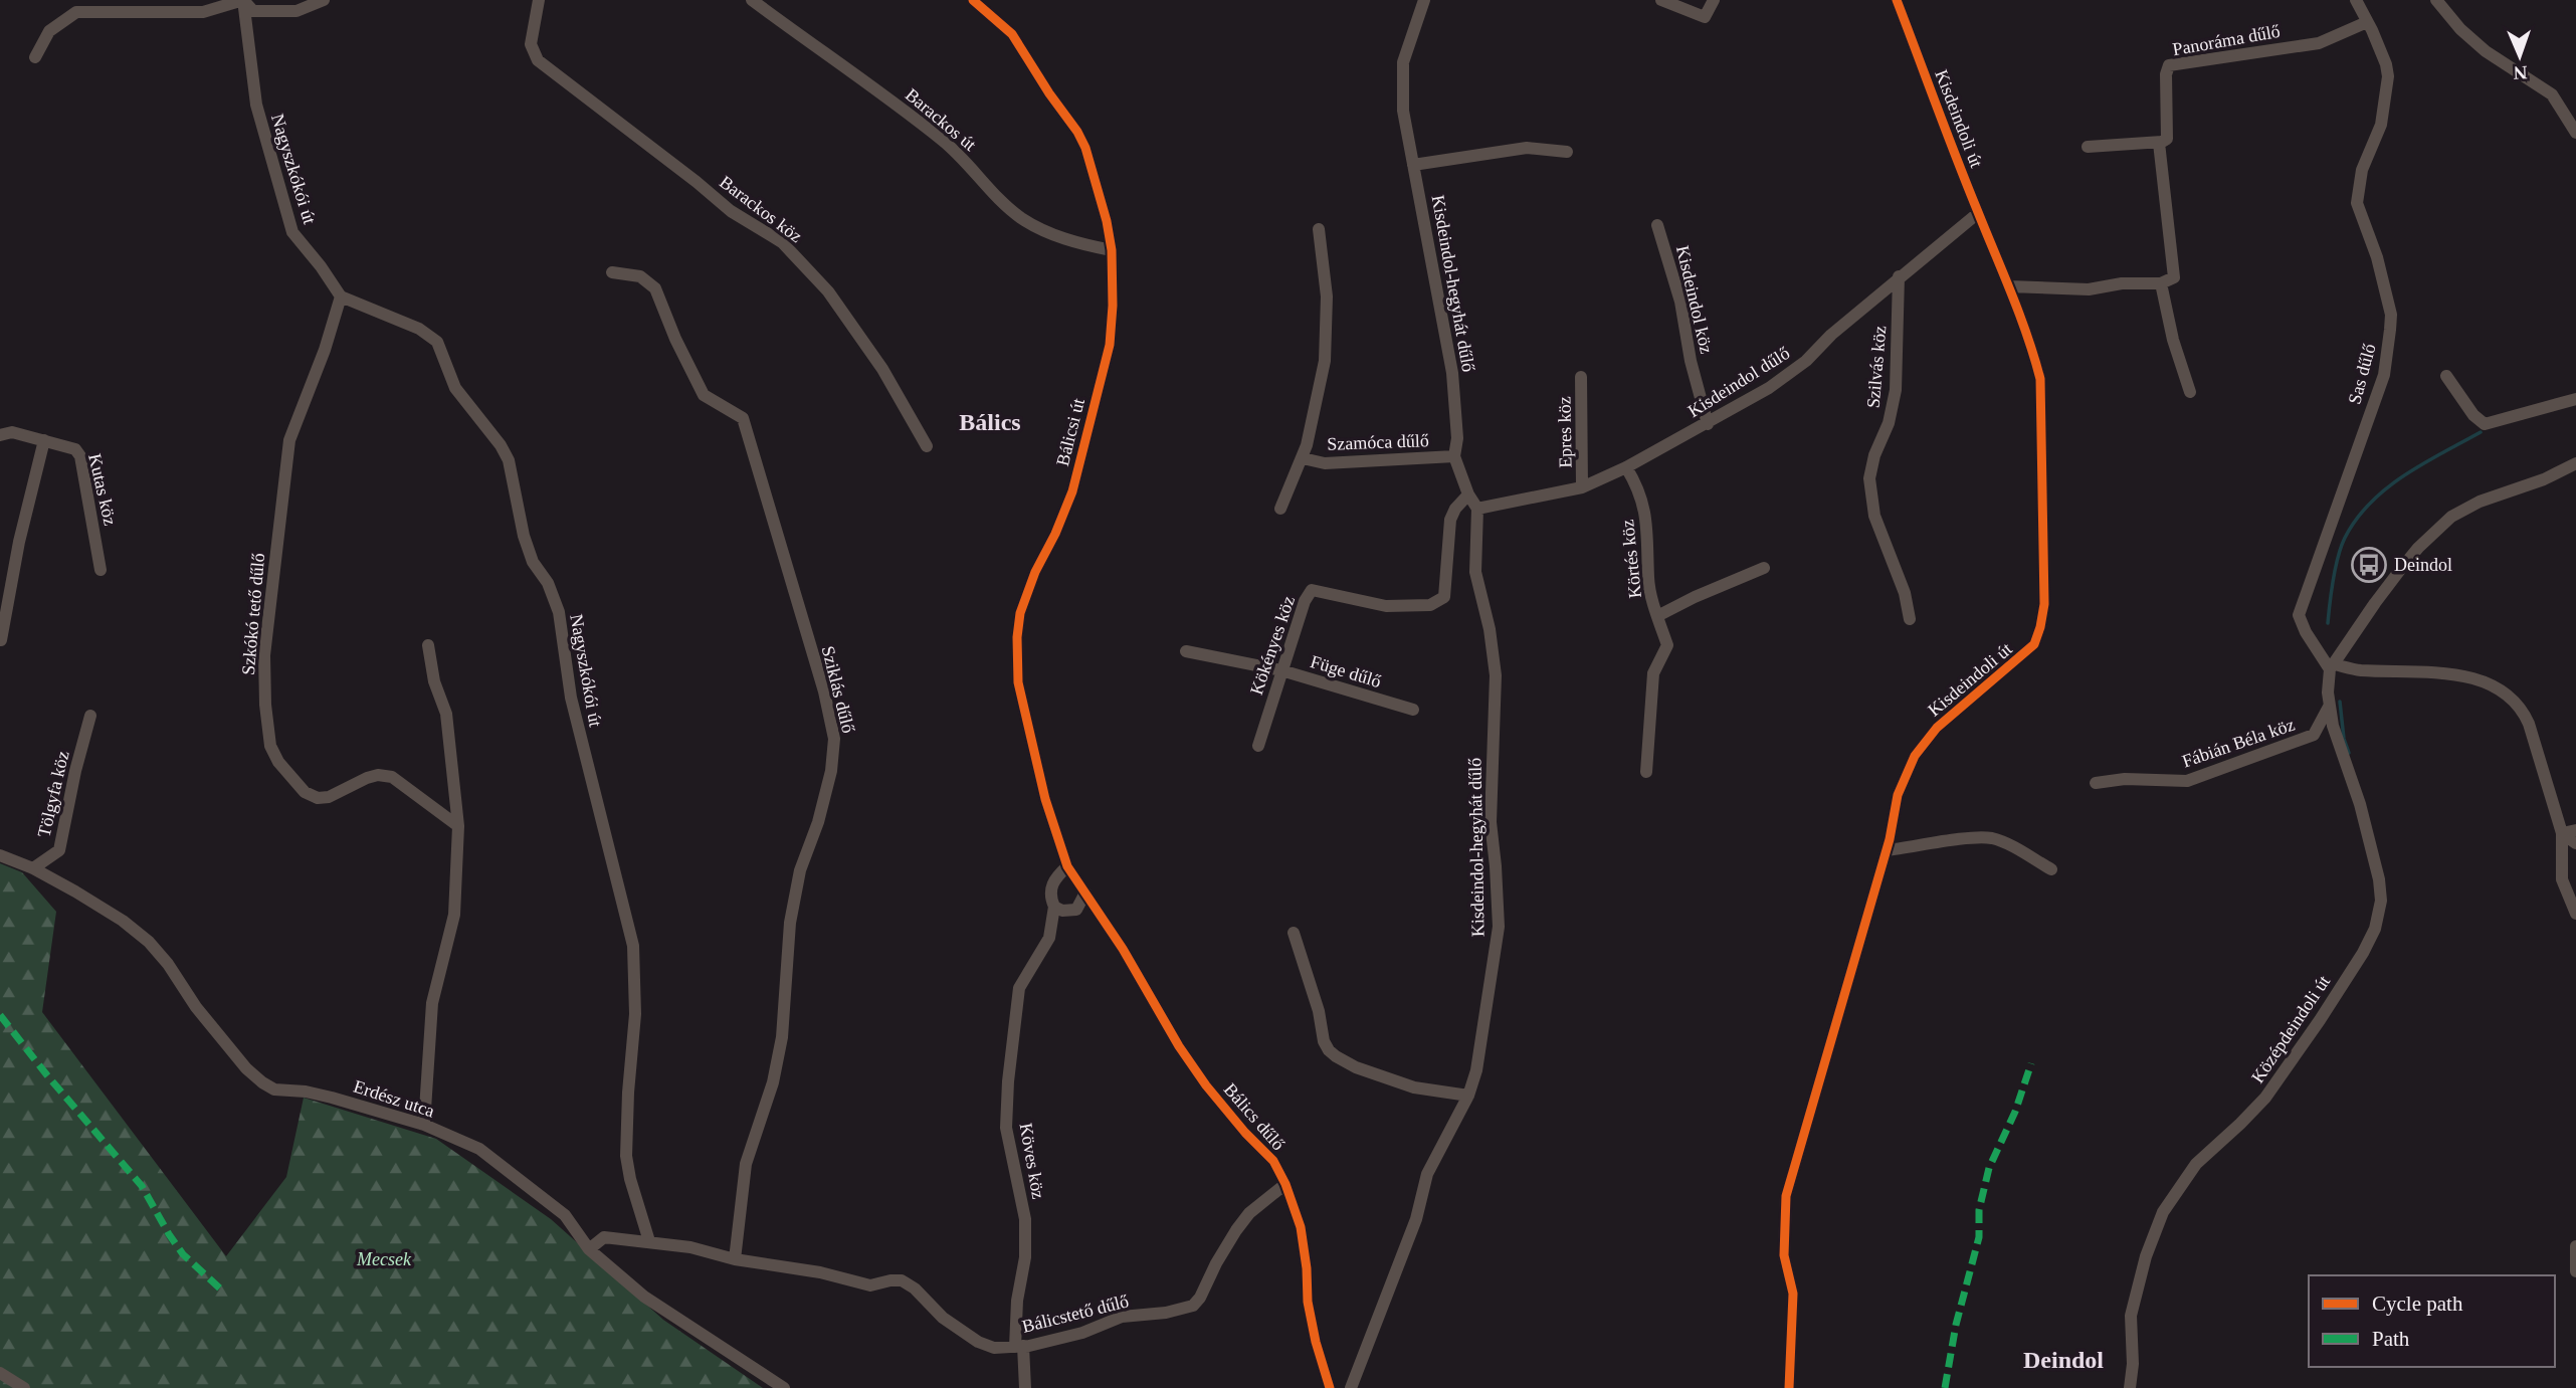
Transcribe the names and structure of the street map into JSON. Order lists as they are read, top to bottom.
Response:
{
  "streets": {
    "street": [
      "Panoráma dűlő",
      "Kisdeindoli út",
      "Barackos út",
      "Nagyszkókói út",
      "Barackos köz",
      "Kisdeindol-hegyhát dűlő",
      "Kisdeindol köz",
      "Szilvás köz",
      "Sas dűlő",
      "Kisdeindol dűlő",
      "Bálicsi út",
      "Epres köz",
      "Szamóca dűlő",
      "Kutas köz",
      "Körtés köz",
      "Szkókó tető dűlő",
      "Kökényes köz",
      "Füge dűlő",
      "Sziklás dűlő",
      "Fábián Béla köz",
      "Tölgyfa köz",
      "Középdeindoli út",
      "Erdész utca",
      "Bálics dűlő",
      "Köves köz",
      "Bálicstető dűlő"
    ]
  },
  "crossings": [
    ["Panoráma dűlő", "Sas dűlő"],
    ["Kisdeindoli út", "Kisdeindol dűlő"],
    ["Barackos út", "Bálicsi út"],
    ["Nagyszkókói út", "Szkókó tető dűlő"],
    ["Nagyszkókói út", "Bálicstető dűlő"],
    ["Kisdeindol-hegyhát dűlő", "Kisdeindol dűlő"],
    ["Kisdeindol-hegyhát dűlő", "Szamóca dűlő"],
    ["Kisdeindol-hegyhát dűlő", "Kökényes köz"],
    ["Kisdeindol köz", "Kisdeindol dűlő"],
    ["Szilvás köz", "Kisdeindol dűlő"],
    ["Sas dűlő", "Középdeindoli út"],
    ["Kisdeindol dűlő", "Epres köz"],
    ["Kisdeindol dűlő", "Körtés köz"],
    ["Bálicsi út", "Bálics dűlő"],
    ["Kökényes köz", "Füge dűlő"],
    ["Sziklás dűlő", "Bálicstető dűlő"],
    ["Fábián Béla köz", "Középdeindoli út"],
    ["Tölgyfa köz", "Erdész utca"],
    ["Erdész utca", "Bálicstető dűlő"],
    ["Bálics dűlő", "Bálicstető dűlő"],
    ["Köves köz", "Bálicstető dűlő"]
  ],
  "districts": ["Bálics", "Deindol"],
  "parks": ["Mecsek"],
  "places": {
    "bus stop": ["Deindol"]
  },
  "legend": ["Cycle path", "Path"],
  "north": "bottom"
}
